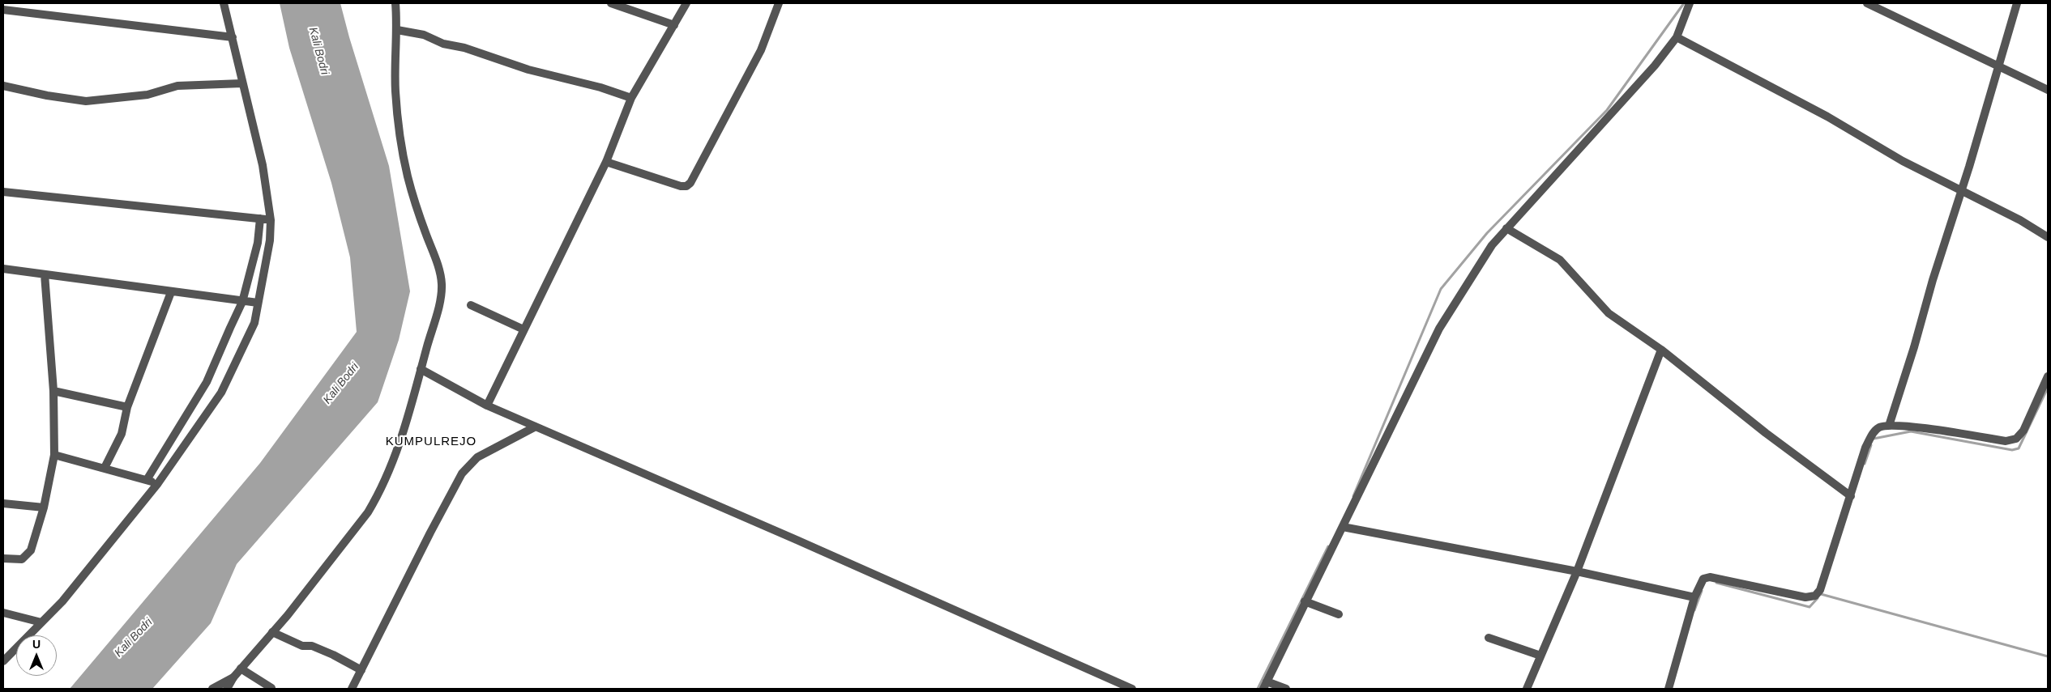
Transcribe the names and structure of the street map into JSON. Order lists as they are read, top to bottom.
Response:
{
  "districts": ["KUMPULREJO"],
  "water": ["Kali Bodri"],
  "north": "top"
}
